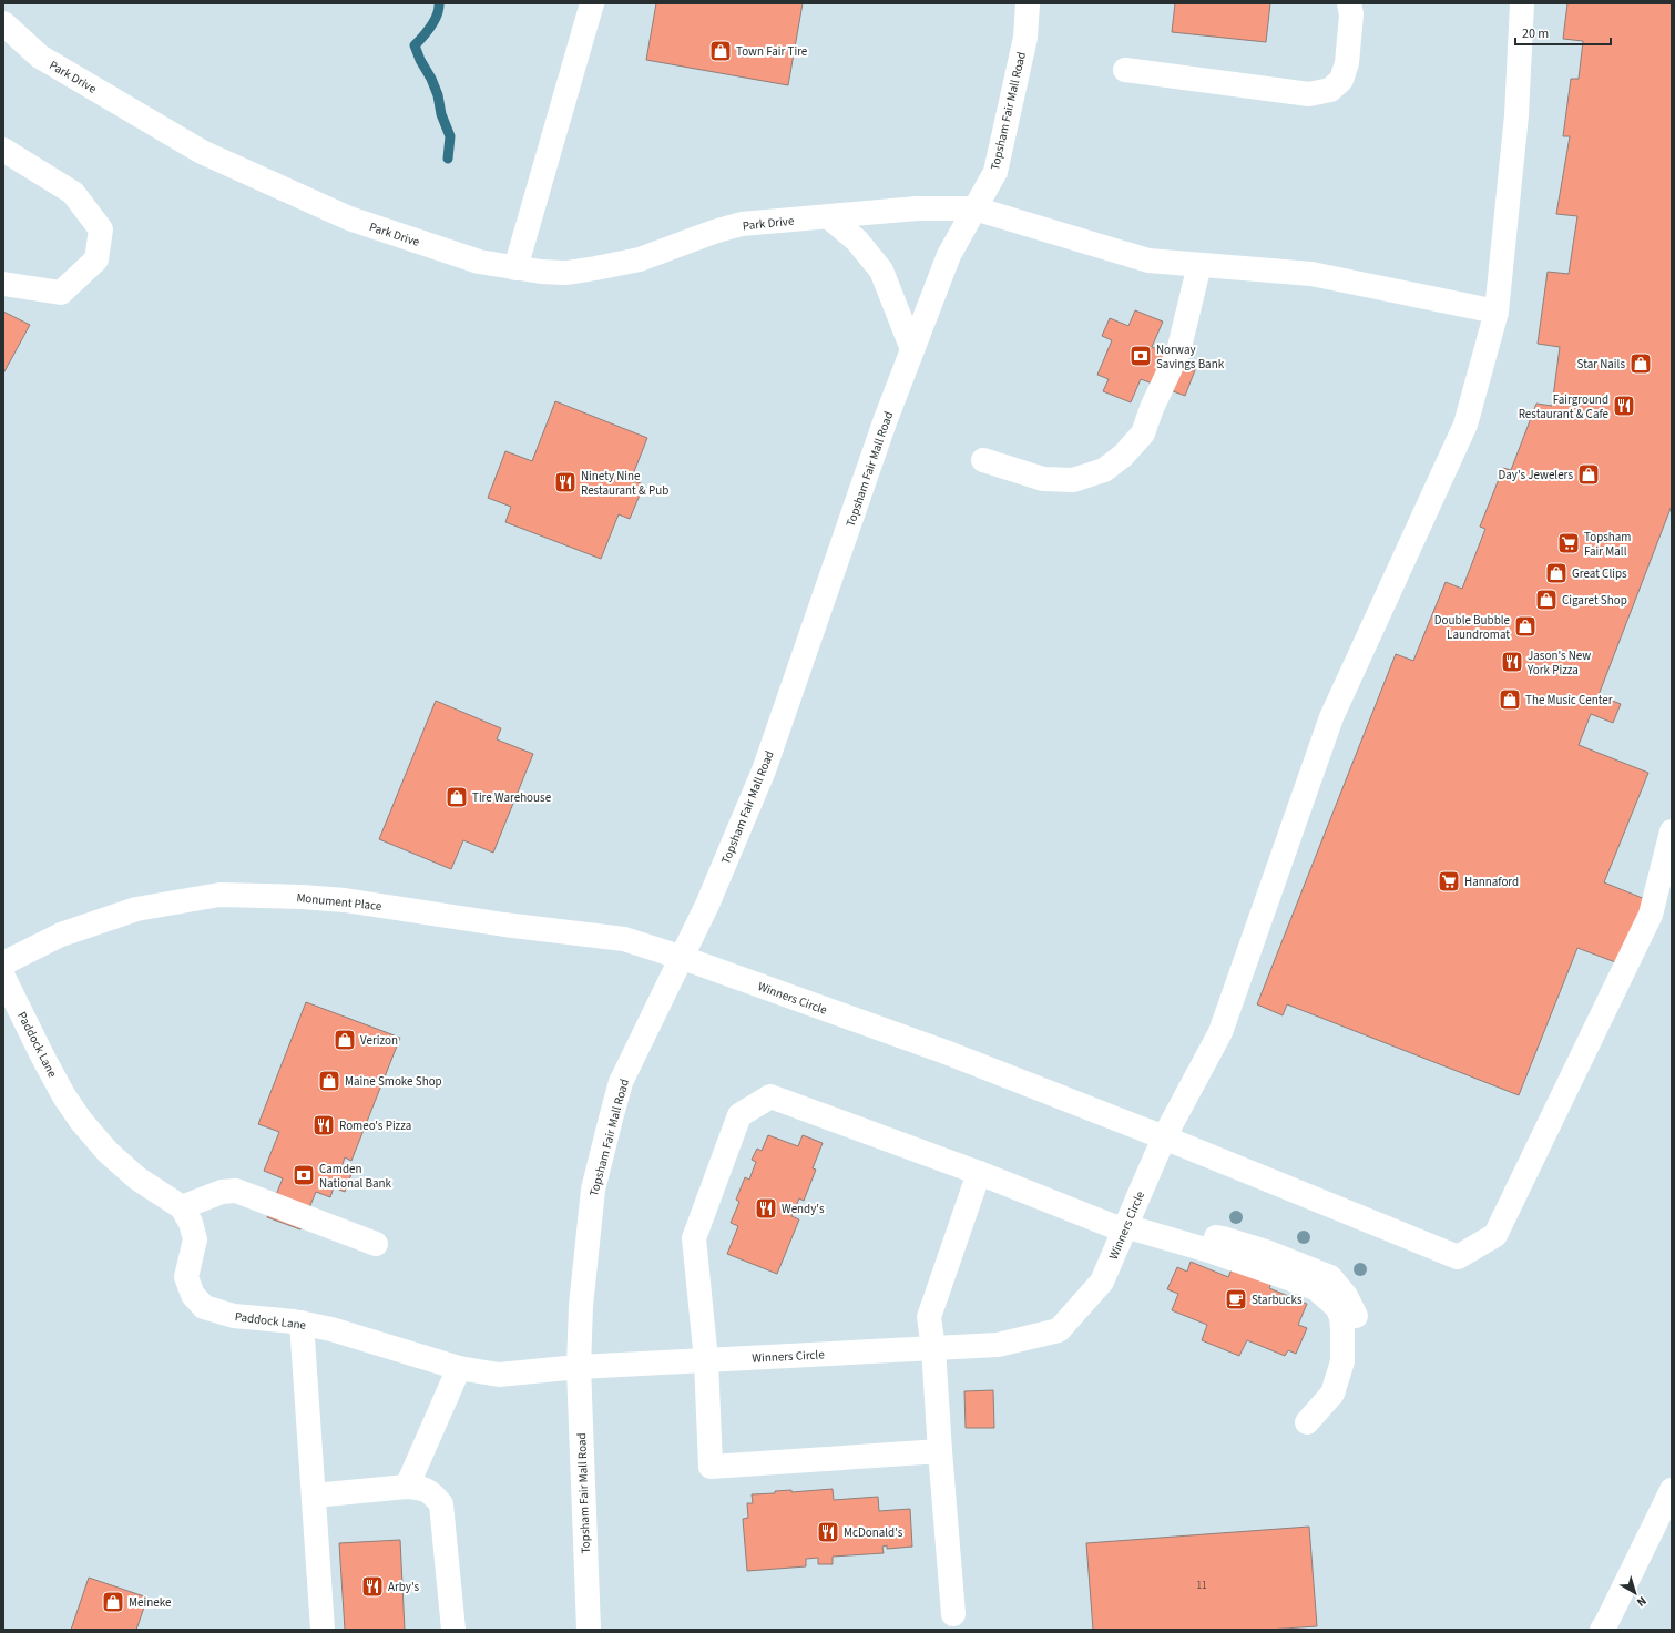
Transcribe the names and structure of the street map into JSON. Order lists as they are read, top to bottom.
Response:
{
  "streets": {
    "main road": [
      "Park Drive",
      "Topsham Fair Mall Road",
      "Monument Place",
      "Winners Circle",
      "Paddock Lane"
    ]
  },
  "crossings": [
    ["Park Drive", "Topsham Fair Mall Road"],
    ["Topsham Fair Mall Road", "Monument Place"],
    ["Topsham Fair Mall Road", "Winners Circle"],
    ["Topsham Fair Mall Road", "Paddock Lane"],
    ["Monument Place", "Winners Circle"],
    ["Winners Circle", "Paddock Lane"]
  ],
  "places": {
    "shop": [
      "Town Fair Tire",
      "Star Nails",
      "Day's Jewelers",
      "Great Clips",
      "Cigaret Shop",
      "Double Bubble Laundromat",
      "The Music Center",
      "Tire Warehouse",
      "Verizon",
      "Maine Smoke Shop",
      "Meineke"
    ],
    "bank": ["Norway Savings Bank", "Camden National Bank"],
    "restaurant": [
      "Fairground Restaurant & Cafe",
      "Ninety Nine Restaurant & Pub",
      "Jason's New York Pizza",
      "Romeo's Pizza",
      "Wendy's",
      "McDonald's",
      "Arby's"
    ],
    "supermarket": ["Topsham Fair Mall", "Hannaford"],
    "cafe": ["Starbucks"]
  },
  "house_numbers": ["11"],
  "scale_bar": "20 m",
  "north": "bottom right"
}
